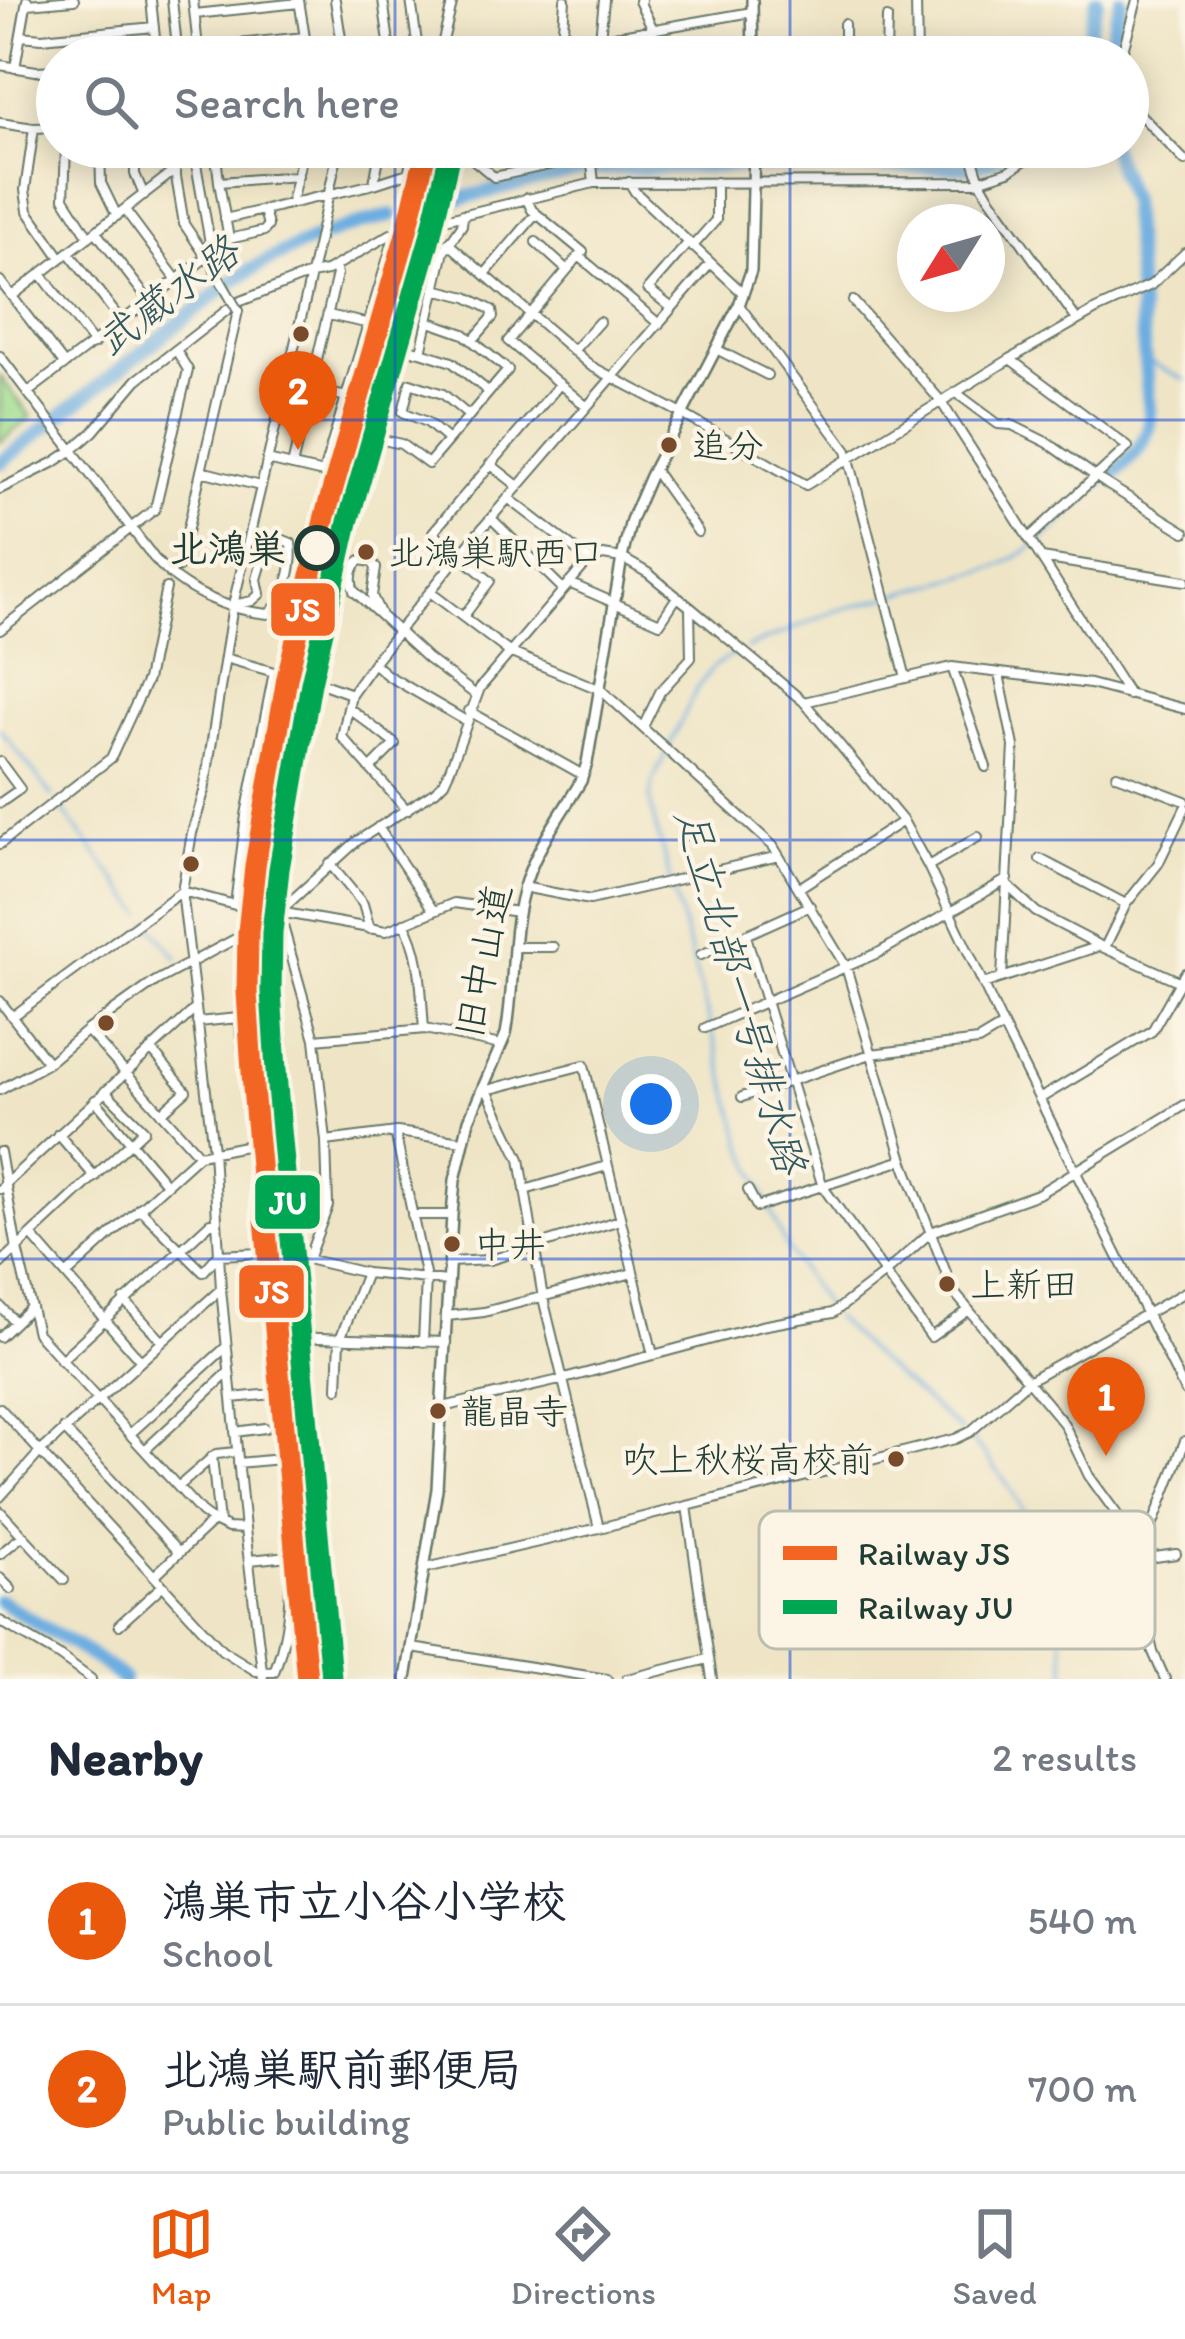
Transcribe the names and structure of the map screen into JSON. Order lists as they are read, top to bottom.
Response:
{
  "streets": {
    "main road": ["旧中山道"]
  },
  "water": ["武蔵水路", "足立北部一号排水路"],
  "places": [
    "追分",
    "北鴻巣",
    "北鴻巣駅西口",
    "中井",
    "上新田",
    "龍晶寺",
    "吹上秋桜高校前"
  ],
  "lines": ["rail line JS", "rail line JU"],
  "legend": ["Railway JS", "Railway JU"],
  "north": "bottom left",
  "page": {
    "search": "Search here",
    "pins": ["2", "1"],
    "heading": ["Nearby", "2 results"],
    "list": [
      {
        "mark": "1",
        "name": "鴻巣市立小谷小学校",
        "note": "School",
        "value": "540 m"
      },
      {
        "mark": "2",
        "name": "北鴻巣駅前郵便局",
        "note": "Public building",
        "value": "700 m"
      }
    ],
    "nav": ["Map", "Directions", "Saved"]
  }
}
